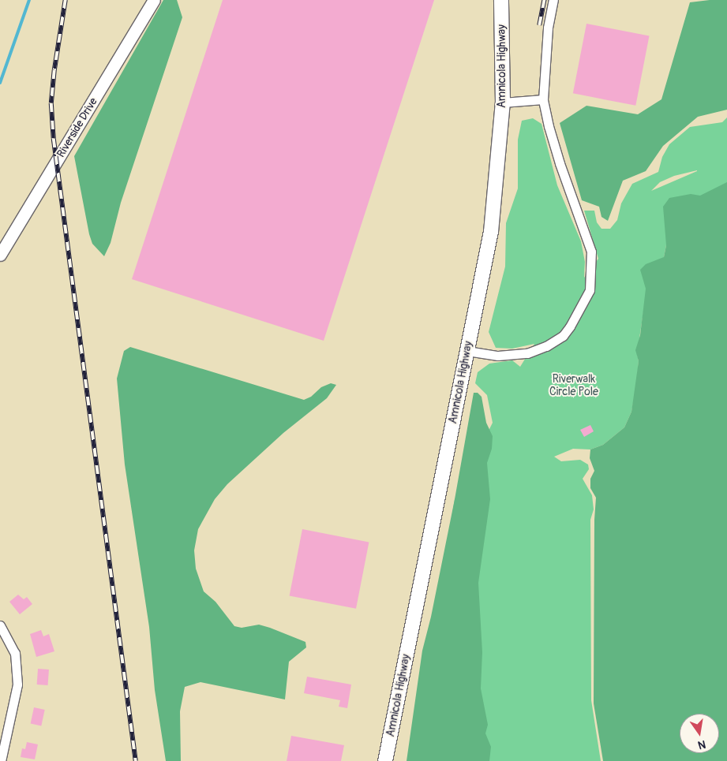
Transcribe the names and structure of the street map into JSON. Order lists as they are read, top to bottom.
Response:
{
  "streets": {
    "main road": ["Amnicola Highway"],
    "street": ["Riverside Drive"]
  },
  "parks": ["Riverwalk Circle Pole"],
  "north": "bottom"
}
